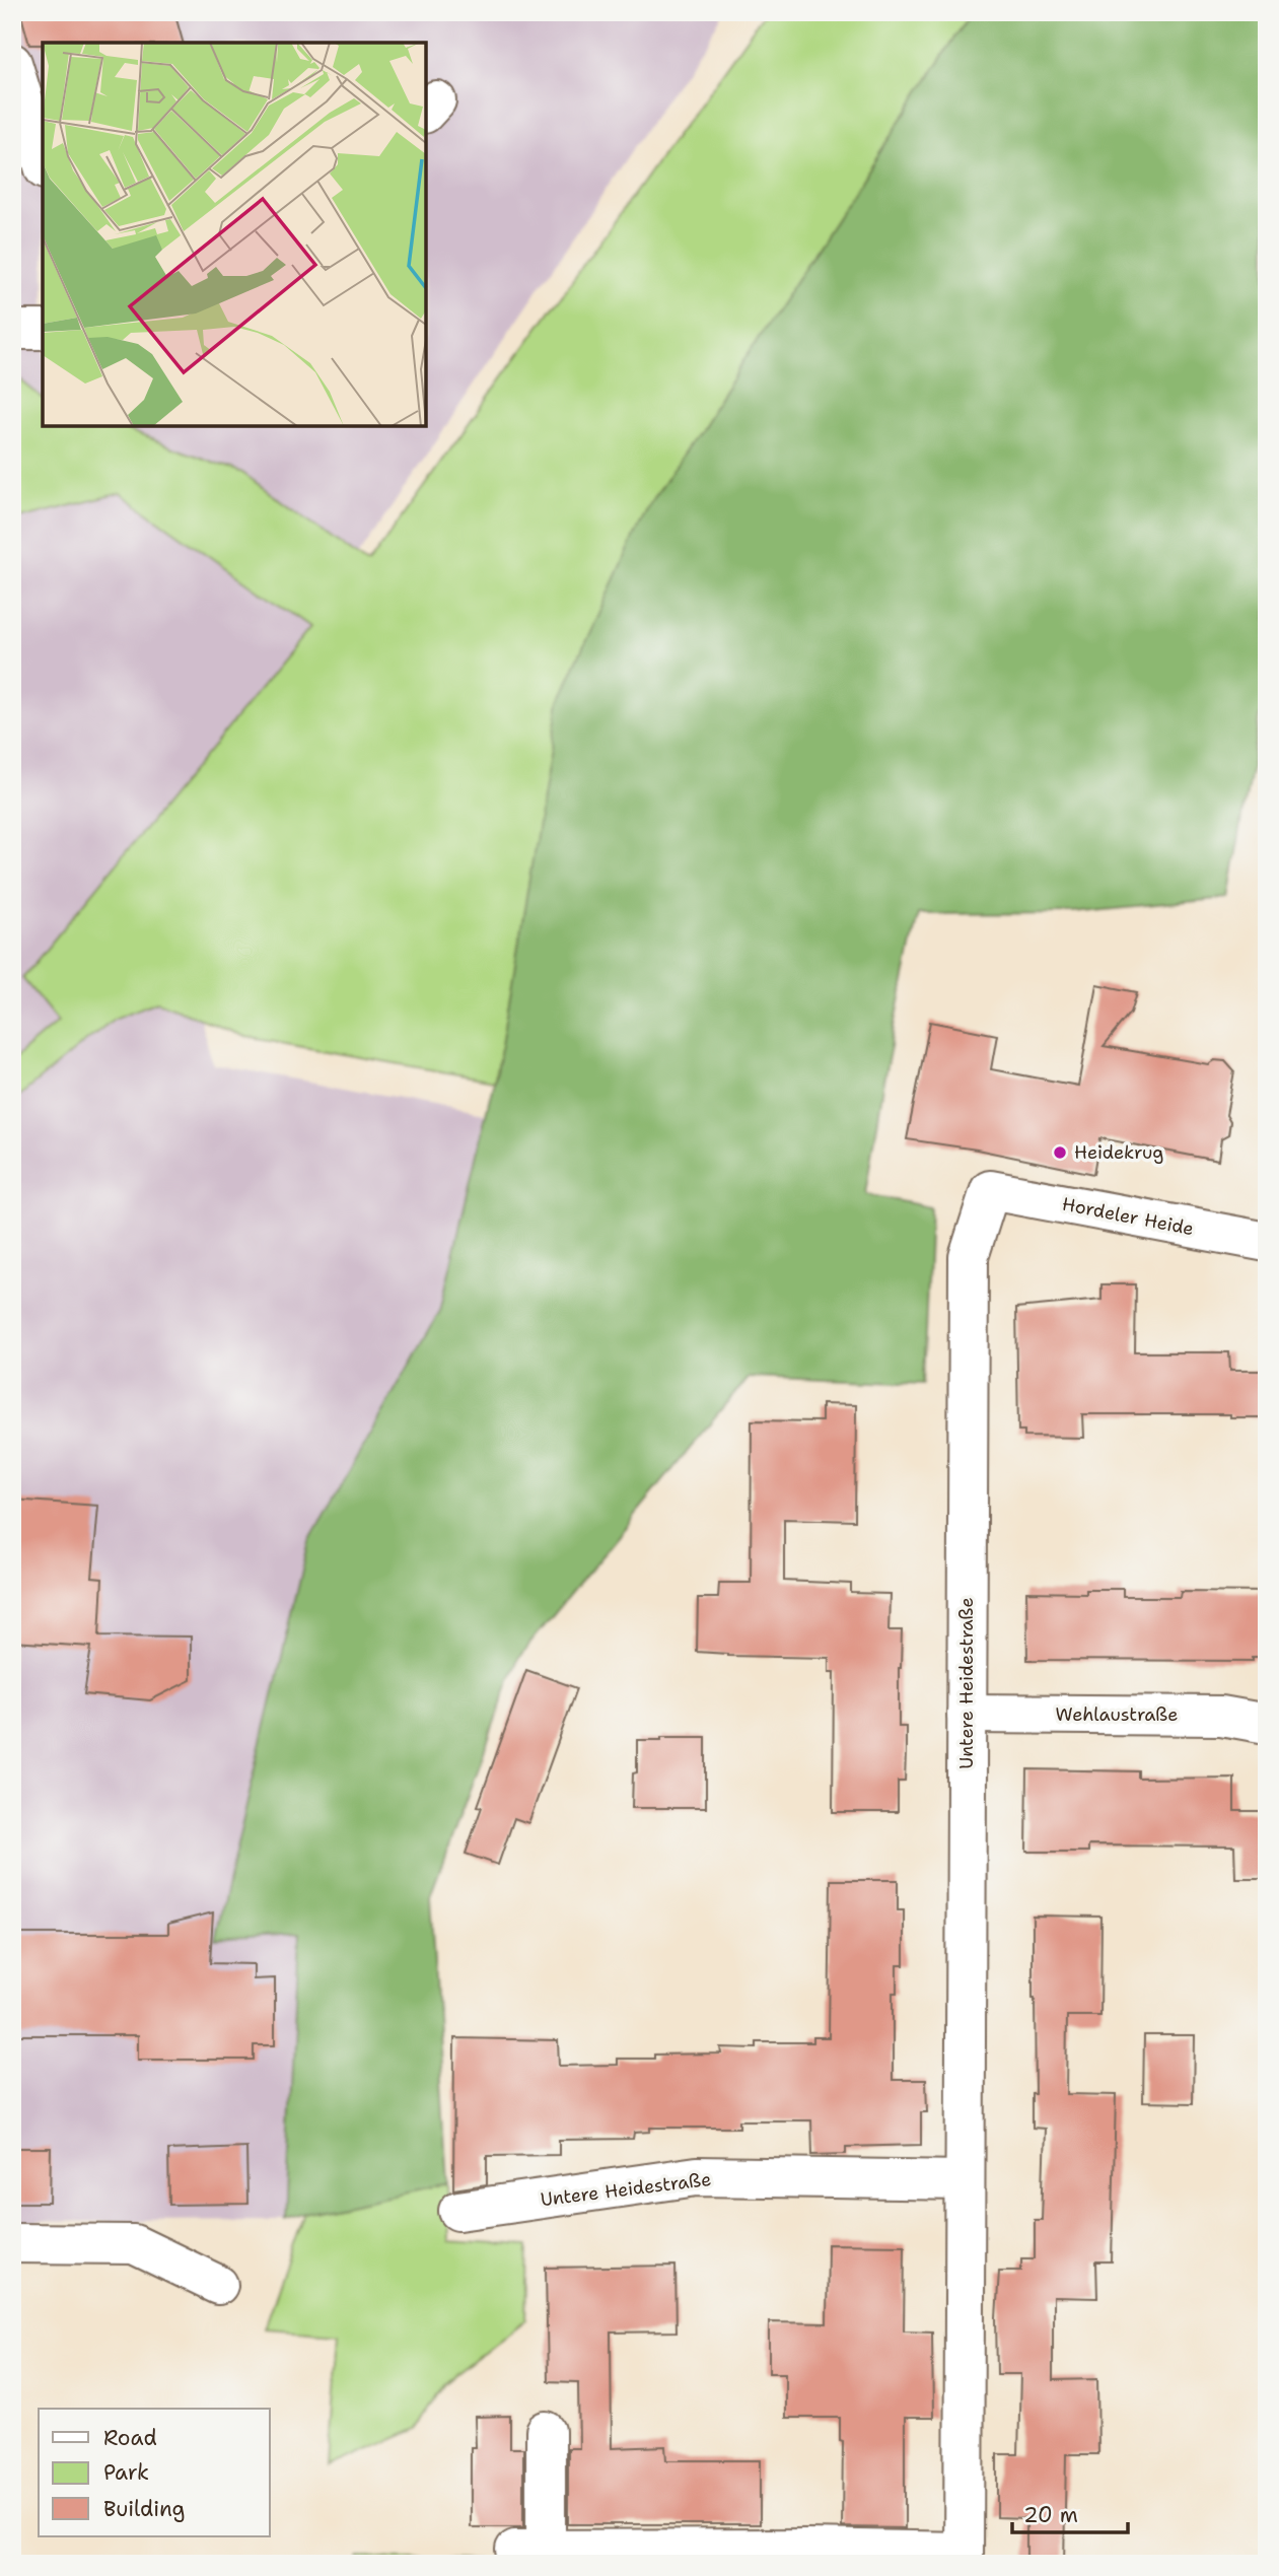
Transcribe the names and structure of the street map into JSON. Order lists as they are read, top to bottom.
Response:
{
  "streets": {
    "street": ["Hordeler Heide", "Untere Heidestraße", "Wehlaustraße"]
  },
  "crossings": [
    ["Hordeler Heide", "Untere Heidestraße"],
    ["Untere Heidestraße", "Wehlaustraße"]
  ],
  "places": ["Heidekrug"],
  "legend": ["Road", "Park", "Building"],
  "scale_bar": "20 m"
}
